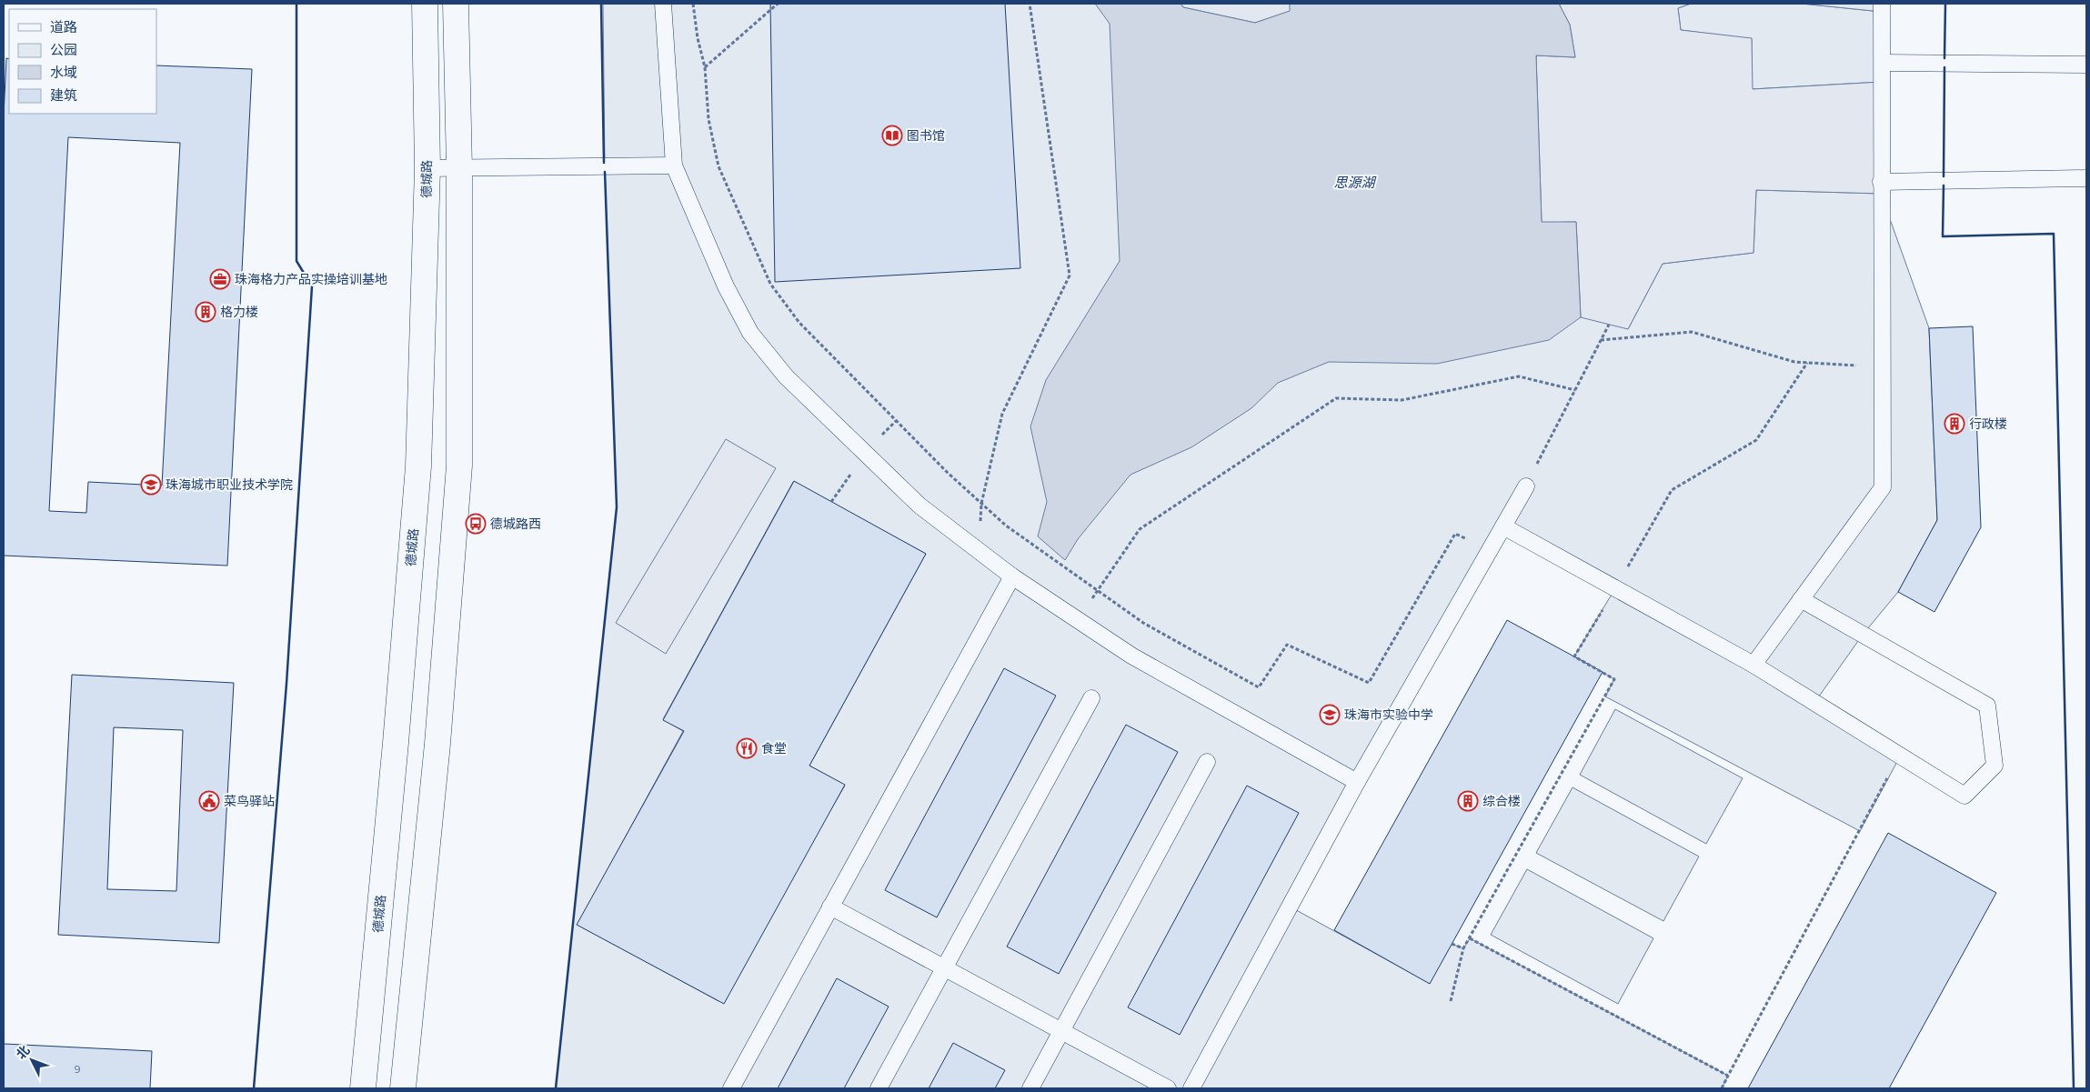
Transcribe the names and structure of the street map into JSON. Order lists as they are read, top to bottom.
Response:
{
  "streets": {
    "street": ["德城路"]
  },
  "water": ["思源湖"],
  "places": {
    "library": ["图书馆"],
    "office": ["珠海格力产品实操培训基地"],
    "building": ["格力楼", "行政楼", "综合楼"],
    "school or university": ["珠海城市职业技术学院", "珠海市实验中学"],
    "bus stop": ["德城路西"],
    "restaurant": ["食堂"],
    "public building": ["菜鸟驿站"]
  },
  "house_numbers": ["9"],
  "legend": [
    "道路",
    "公园",
    "水域",
    "建筑"
  ],
  "north": "top left"
}
